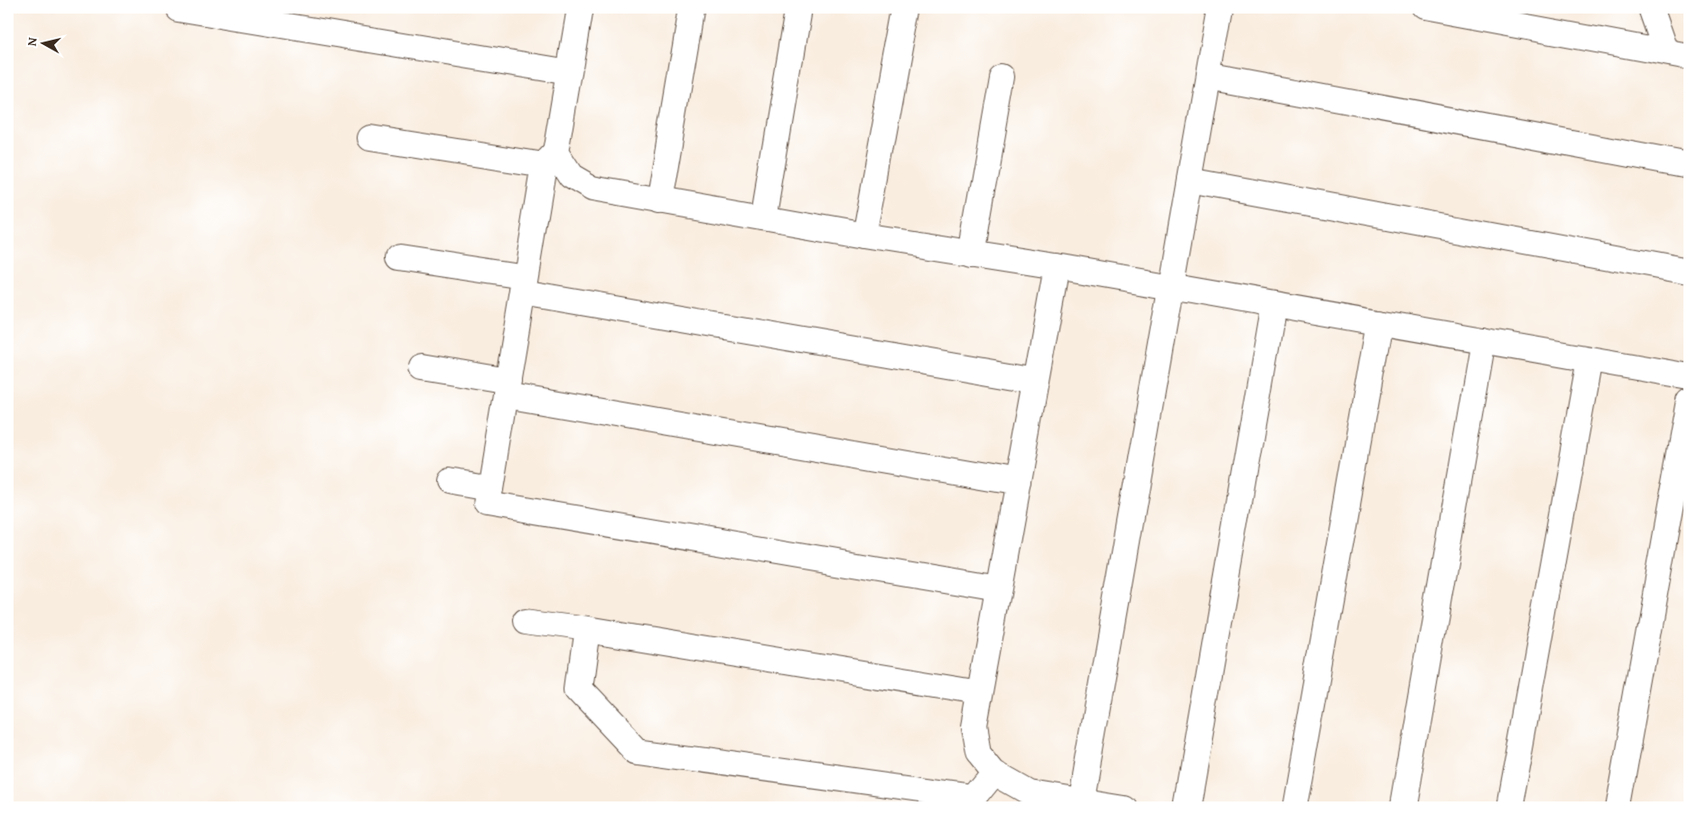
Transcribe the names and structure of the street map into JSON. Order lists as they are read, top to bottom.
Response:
{
  "north": "left"
}
